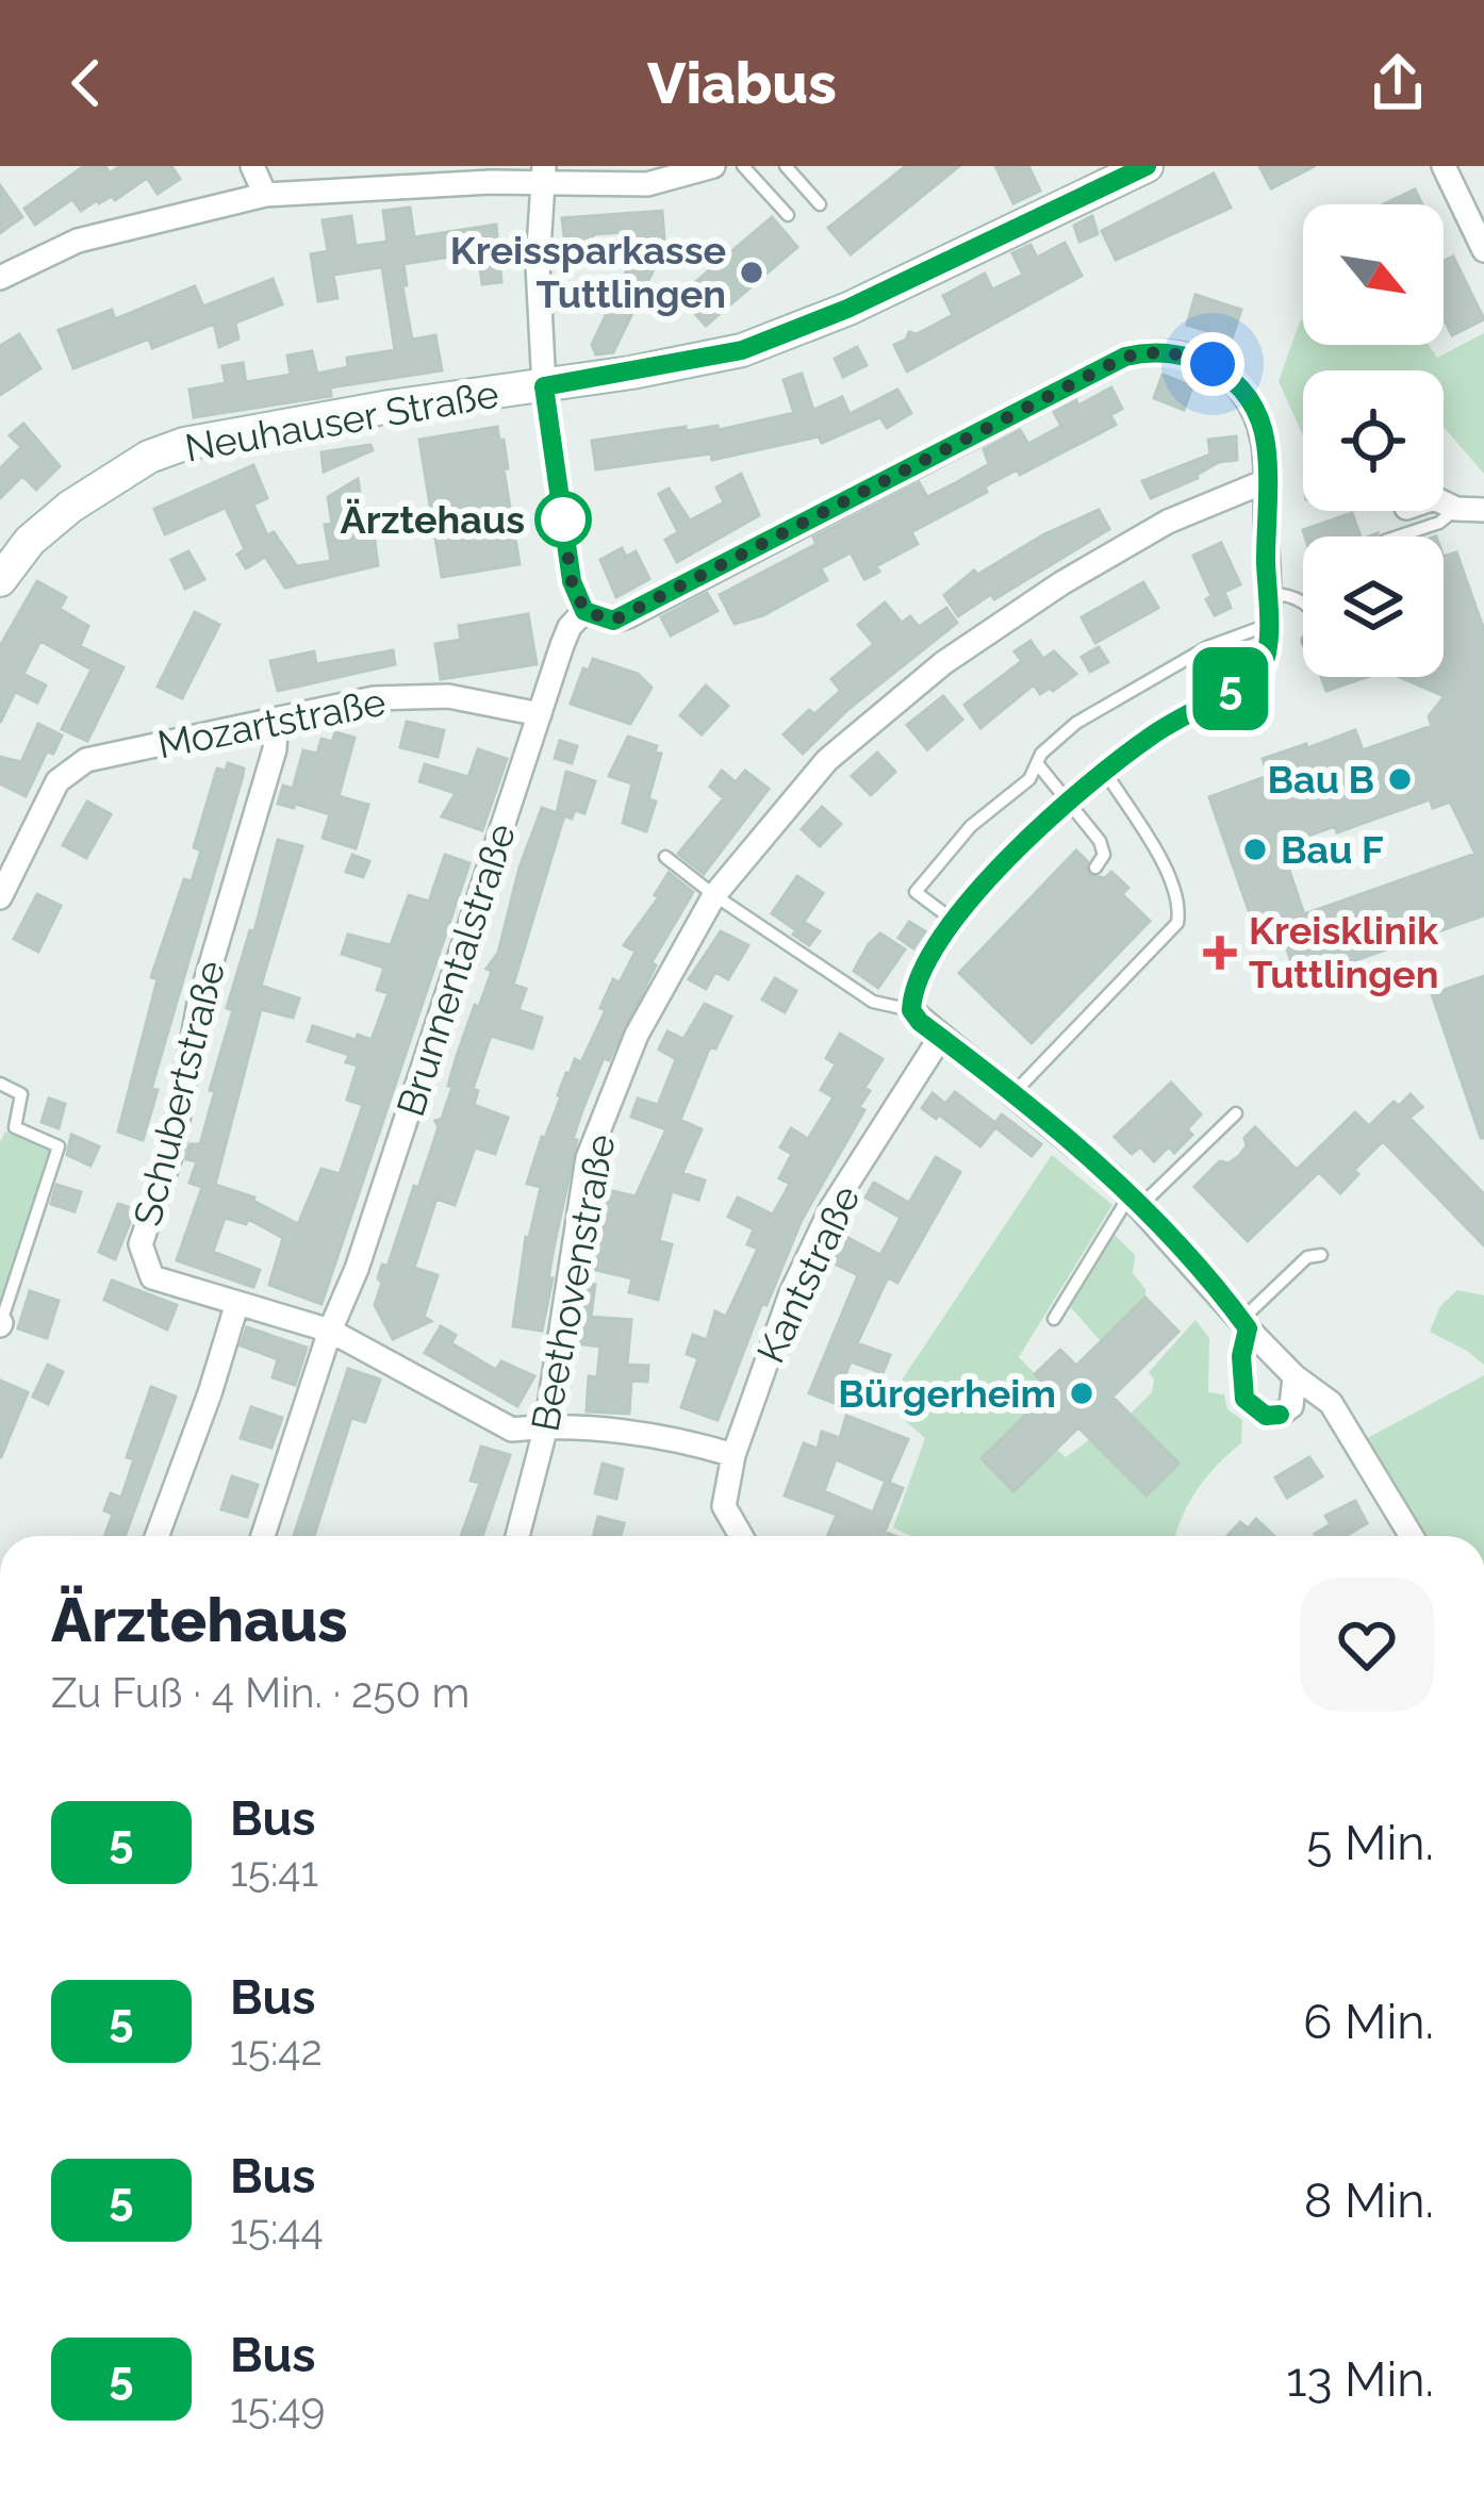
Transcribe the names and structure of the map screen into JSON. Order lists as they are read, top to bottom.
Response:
{
  "streets": {
    "street": [
      "Neuhauser Straße",
      "Mozartstraße",
      "Brunnentalstraße",
      "Schubertstraße",
      "Kantstraße",
      "Beethovenstraße"
    ]
  },
  "crossings": [
    ["Mozartstraße", "Brunnentalstraße"],
    ["Mozartstraße", "Schubertstraße"],
    ["Brunnentalstraße", "Schubertstraße"],
    ["Schubertstraße", "Kantstraße"],
    ["Schubertstraße", "Beethovenstraße"]
  ],
  "places": {
    "other": [
      "Kreissparkasse Tuttlingen",
      "Ärztehaus",
      "Bau B",
      "Bau F",
      "Bürgerheim"
    ],
    "health": ["Kreisklinik Tuttlingen"]
  },
  "lines": ["bus line 5"],
  "north": "bottom right",
  "page": {
    "header": "Viabus",
    "on_map": "5",
    "heading": ["Ärztehaus", "Zu Fuß · 4 Min. · 250 m"],
    "list": [
      {
        "mark": "5",
        "name": "Bus",
        "note": "15:41",
        "value": "5 Min."
      },
      {
        "mark": "5",
        "name": "Bus",
        "note": "15:42",
        "value": "6 Min."
      },
      {
        "mark": "5",
        "name": "Bus",
        "note": "15:44",
        "value": "8 Min."
      },
      {
        "mark": "5",
        "name": "Bus",
        "note": "15:49",
        "value": "13 Min."
      }
    ]
  }
}
